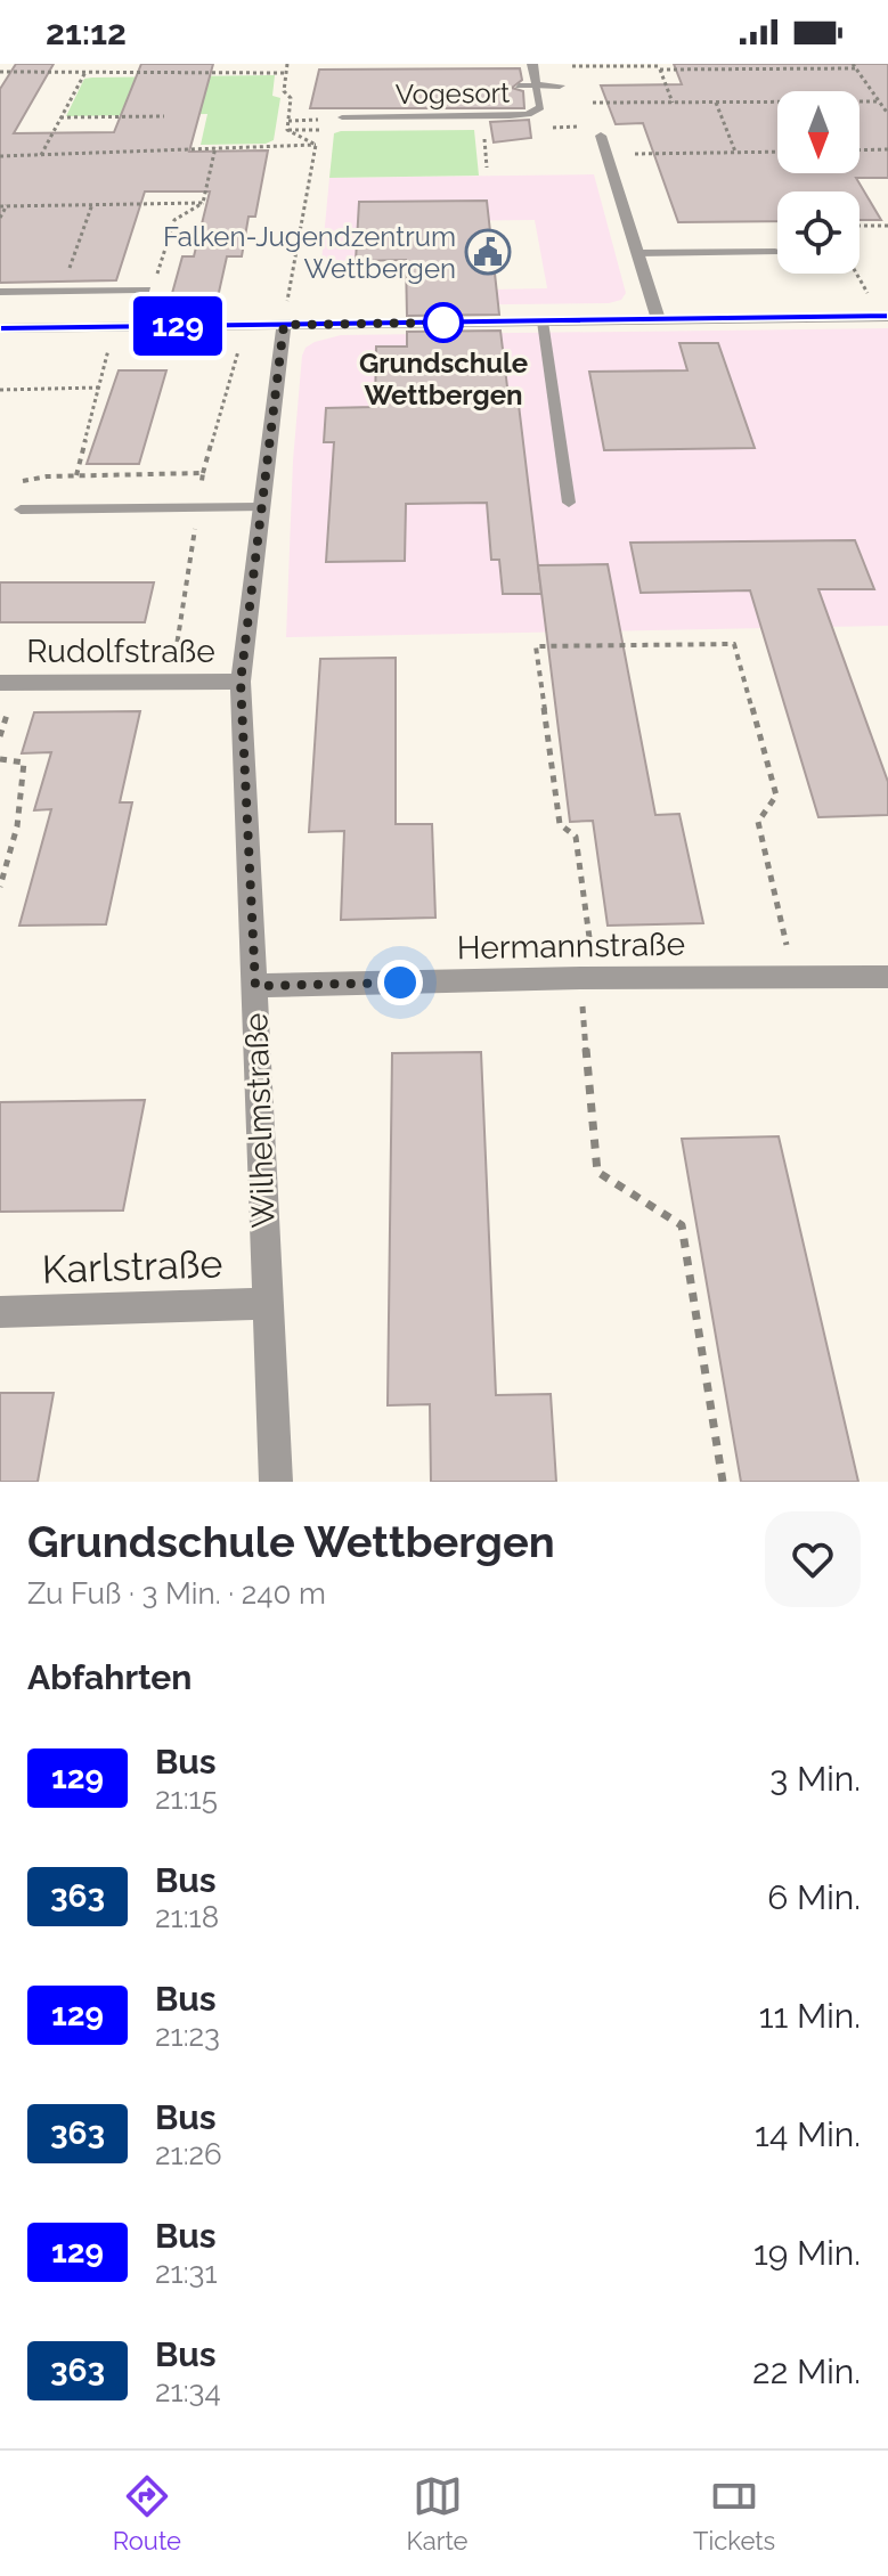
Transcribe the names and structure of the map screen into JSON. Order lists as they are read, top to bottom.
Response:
{
  "streets": {
    "street": [
      "Vogesort",
      "Rudolfstraße",
      "Hermannstraße",
      "Wilhelmstraße",
      "Karlstraße"
    ]
  },
  "crossings": [
    ["Rudolfstraße", "Wilhelmstraße"],
    ["Hermannstraße", "Wilhelmstraße"],
    ["Wilhelmstraße", "Karlstraße"]
  ],
  "places": {
    "public building": ["Falken-Jugendzentrum Wettbergen"],
    "other": ["Grundschule Wettbergen"]
  },
  "lines": ["bus line 129"],
  "north": "bottom",
  "page": {
    "status": "21:12",
    "on_map": "129",
    "heading": [
      ["Grundschule Wettbergen", "Zu Fuß · 3 Min. · 240 m"],
      "Abfahrten"
    ],
    "list": [
      {
        "mark": "129",
        "name": "Bus",
        "note": "21:15",
        "value": "3 Min."
      },
      {
        "mark": "363",
        "name": "Bus",
        "note": "21:18",
        "value": "6 Min."
      },
      {
        "mark": "129",
        "name": "Bus",
        "note": "21:23",
        "value": "11 Min."
      },
      {
        "mark": "363",
        "name": "Bus",
        "note": "21:26",
        "value": "14 Min."
      },
      {
        "mark": "129",
        "name": "Bus",
        "note": "21:31",
        "value": "19 Min."
      },
      {
        "mark": "363",
        "name": "Bus",
        "note": "21:34",
        "value": "22 Min."
      }
    ],
    "tabs": ["Route", "Karte", "Tickets"]
  }
}
